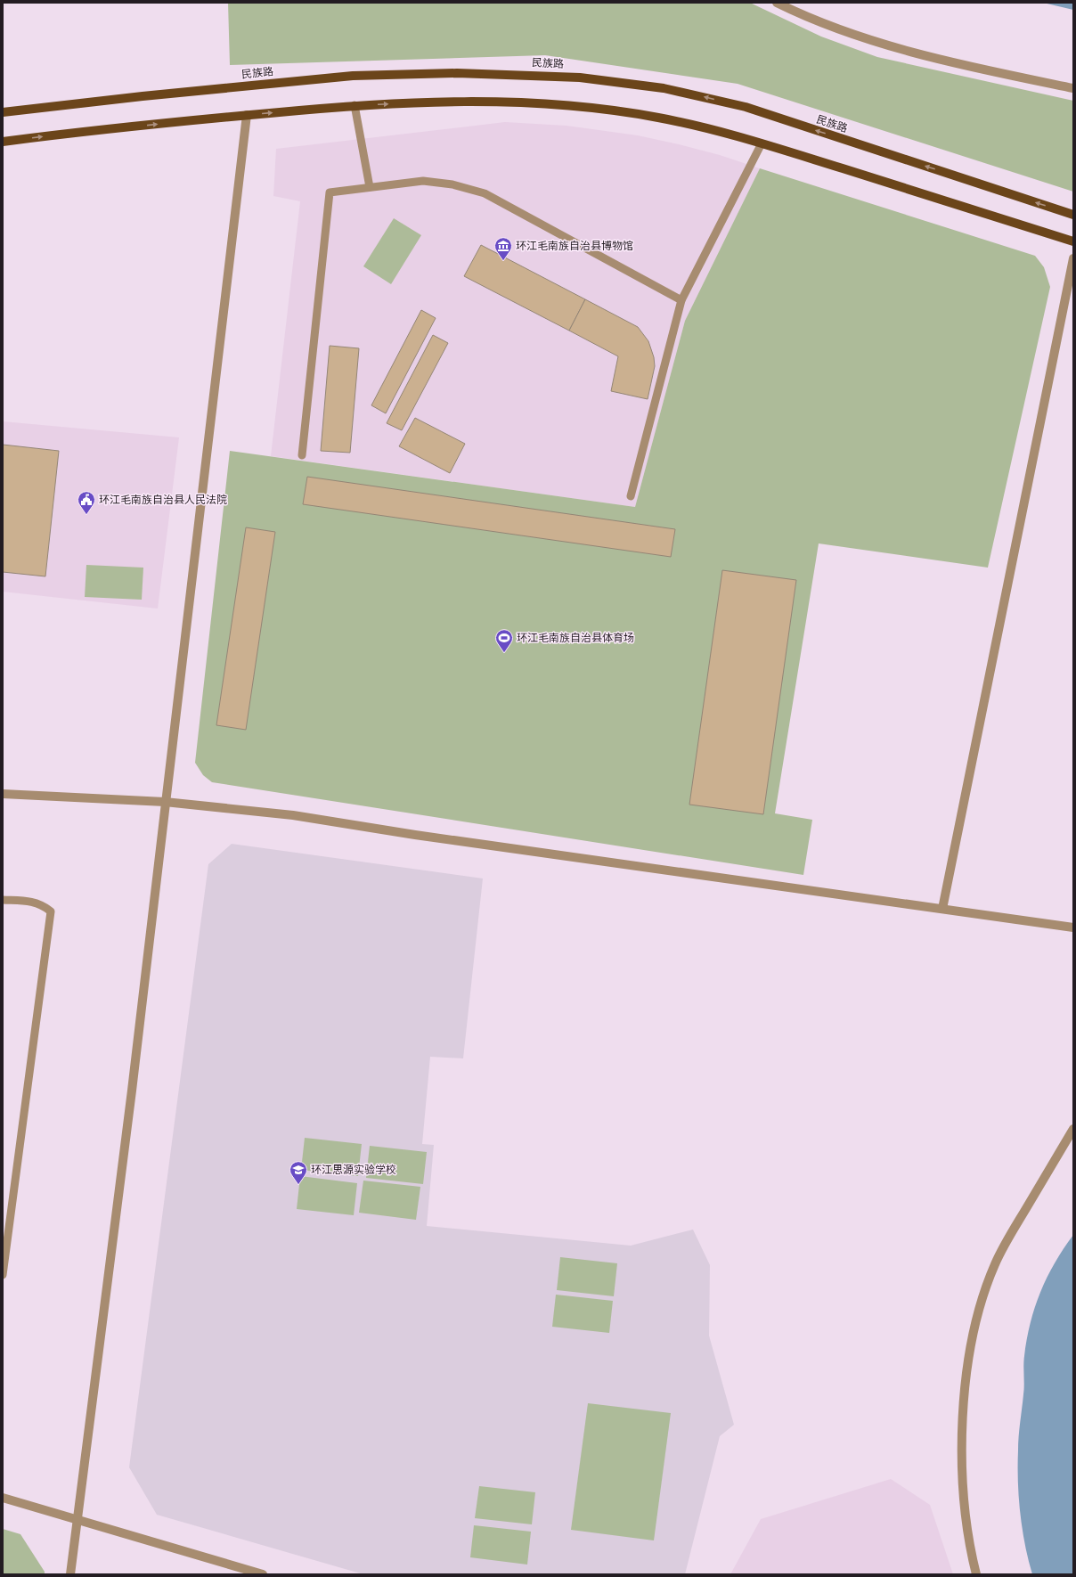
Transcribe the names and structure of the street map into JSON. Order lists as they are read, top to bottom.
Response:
{
  "streets": {
    "main road": ["民族路"]
  },
  "places": {
    "museum": ["环江毛南族自治县博物馆"],
    "public building": ["环江毛南族自治县人民法院"],
    "sports": ["环江毛南族自治县体育场"],
    "school or university": ["环江思源实验学校"]
  }
}
